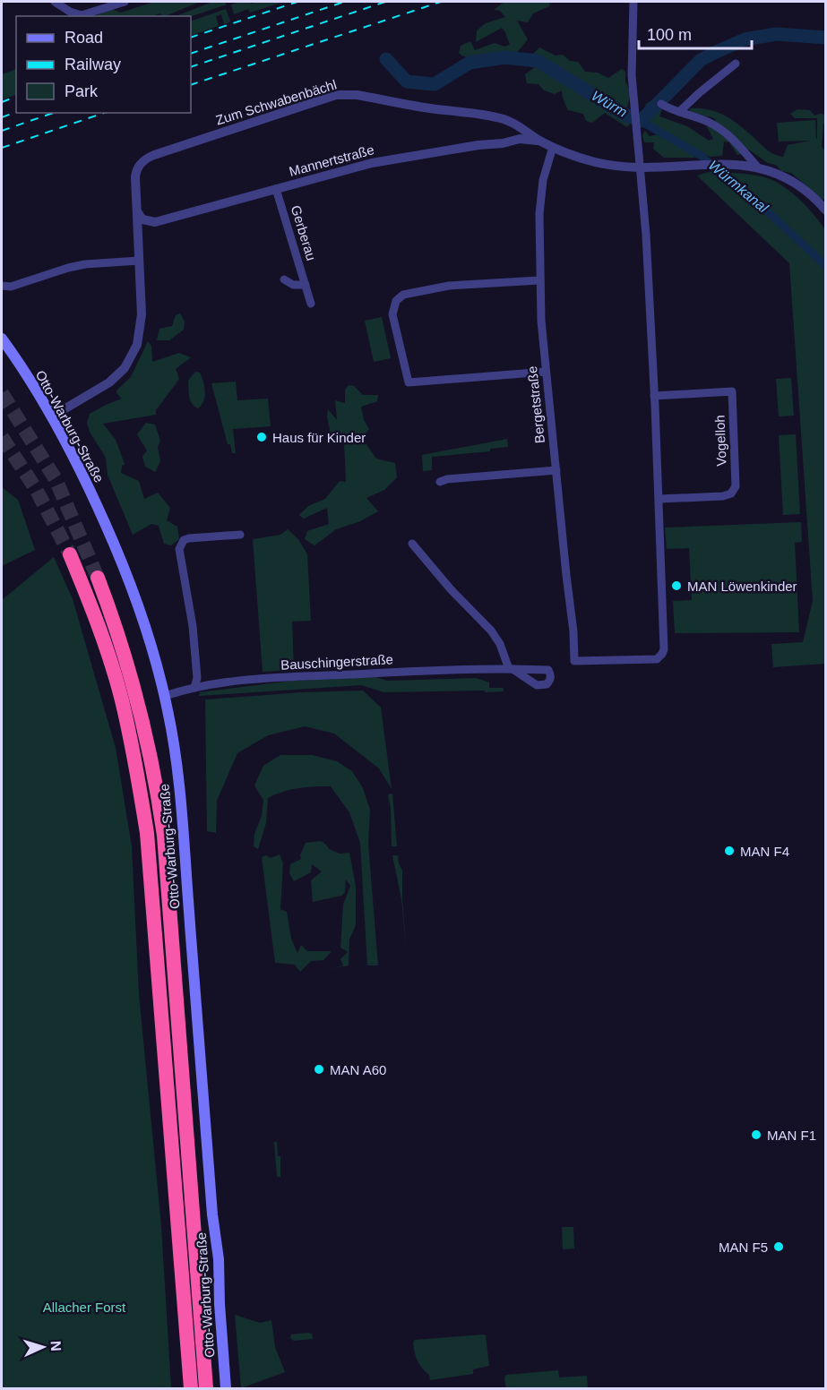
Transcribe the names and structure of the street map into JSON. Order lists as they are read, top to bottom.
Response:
{
  "streets": {
    "main road": ["Otto-Warburg-Straße"],
    "street": [
      "Zum Schwabenbächl",
      "Mannertstraße",
      "Gerberau",
      "Bergetstraße",
      "Vogelloh",
      "Bauschingerstraße"
    ]
  },
  "crossings": [
    ["Zum Schwabenbächl", "Mannertstraße"],
    ["Zum Schwabenbächl", "Bergetstraße"],
    ["Zum Schwabenbächl", "Otto-Warburg-Straße"],
    ["Mannertstraße", "Gerberau"],
    ["Bergetstraße", "Vogelloh"],
    ["Otto-Warburg-Straße", "Bauschingerstraße"]
  ],
  "water": ["Würm", "Würmkanal"],
  "parks": ["Allacher Forst"],
  "places": [
    "Haus für Kinder",
    "MAN Löwenkinder",
    "MAN F4",
    "MAN A60",
    "MAN F1",
    "MAN F5"
  ],
  "legend": ["Road", "Railway", "Park"],
  "scale_bar": "100 m",
  "north": "right"
}
